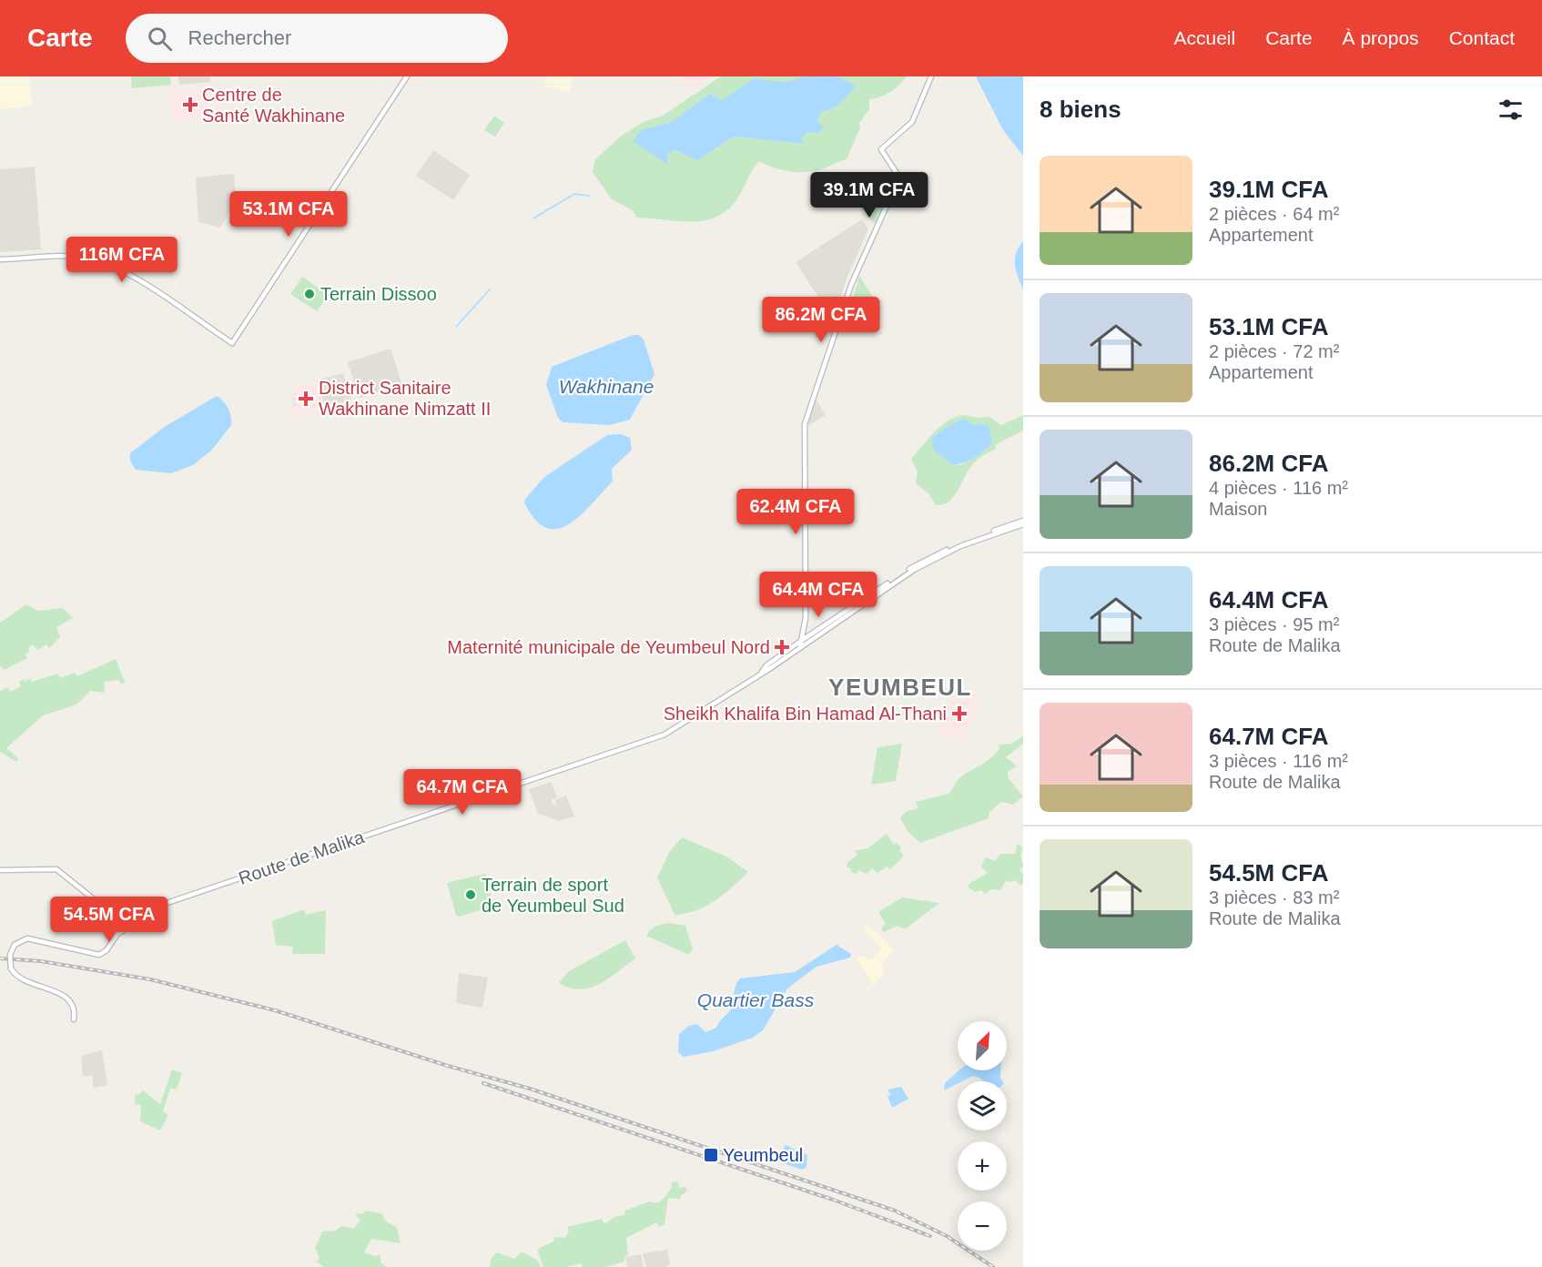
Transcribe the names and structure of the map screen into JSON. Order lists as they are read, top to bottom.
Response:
{
  "streets": {
    "main road": ["Route de Malika"]
  },
  "districts": ["YEUMBEUL"],
  "water": ["Wakhinane", "Quartier Bass"],
  "places": {
    "health": [
      "Centre de Santé Wakhinane",
      "District Sanitaire Wakhinane Nimzatt II",
      "Maternité municipale de Yeumbeul Nord",
      "Sheikh Khalifa Bin Hamad Al-Thani"
    ],
    "other": ["Terrain Dissoo", "Terrain de sport de Yeumbeul Sud"],
    "transit": ["Yeumbeul"]
  },
  "north": "top right",
  "page": {
    "header": "Carte",
    "search": "Rechercher",
    "nav": [
      "Accueil",
      "Carte",
      "À propos",
      "Contact"
    ],
    "heading": "8 biens",
    "list": [
      {
        "name": "39.1M CFA",
        "note": "2 pièces · 64 m² · Appartement"
      },
      {
        "name": "53.1M CFA",
        "note": "2 pièces · 72 m² · Appartement"
      },
      {
        "name": "86.2M CFA",
        "note": "4 pièces · 116 m² · Maison"
      },
      {
        "name": "64.4M CFA",
        "note": "3 pièces · 95 m² · Route de Malika"
      },
      {
        "name": "64.7M CFA",
        "note": "3 pièces · 116 m² · Route de Malika"
      },
      {
        "name": "54.5M CFA",
        "note": "3 pièces · 83 m² · Route de Malika"
      }
    ],
    "price": [
      "39.1M CFA",
      "53.1M CFA",
      "116M CFA",
      "86.2M CFA",
      "62.4M CFA",
      "64.4M CFA",
      "64.7M CFA",
      "54.5M CFA"
    ],
    "map_buttons": ["+", "−"]
  }
}
